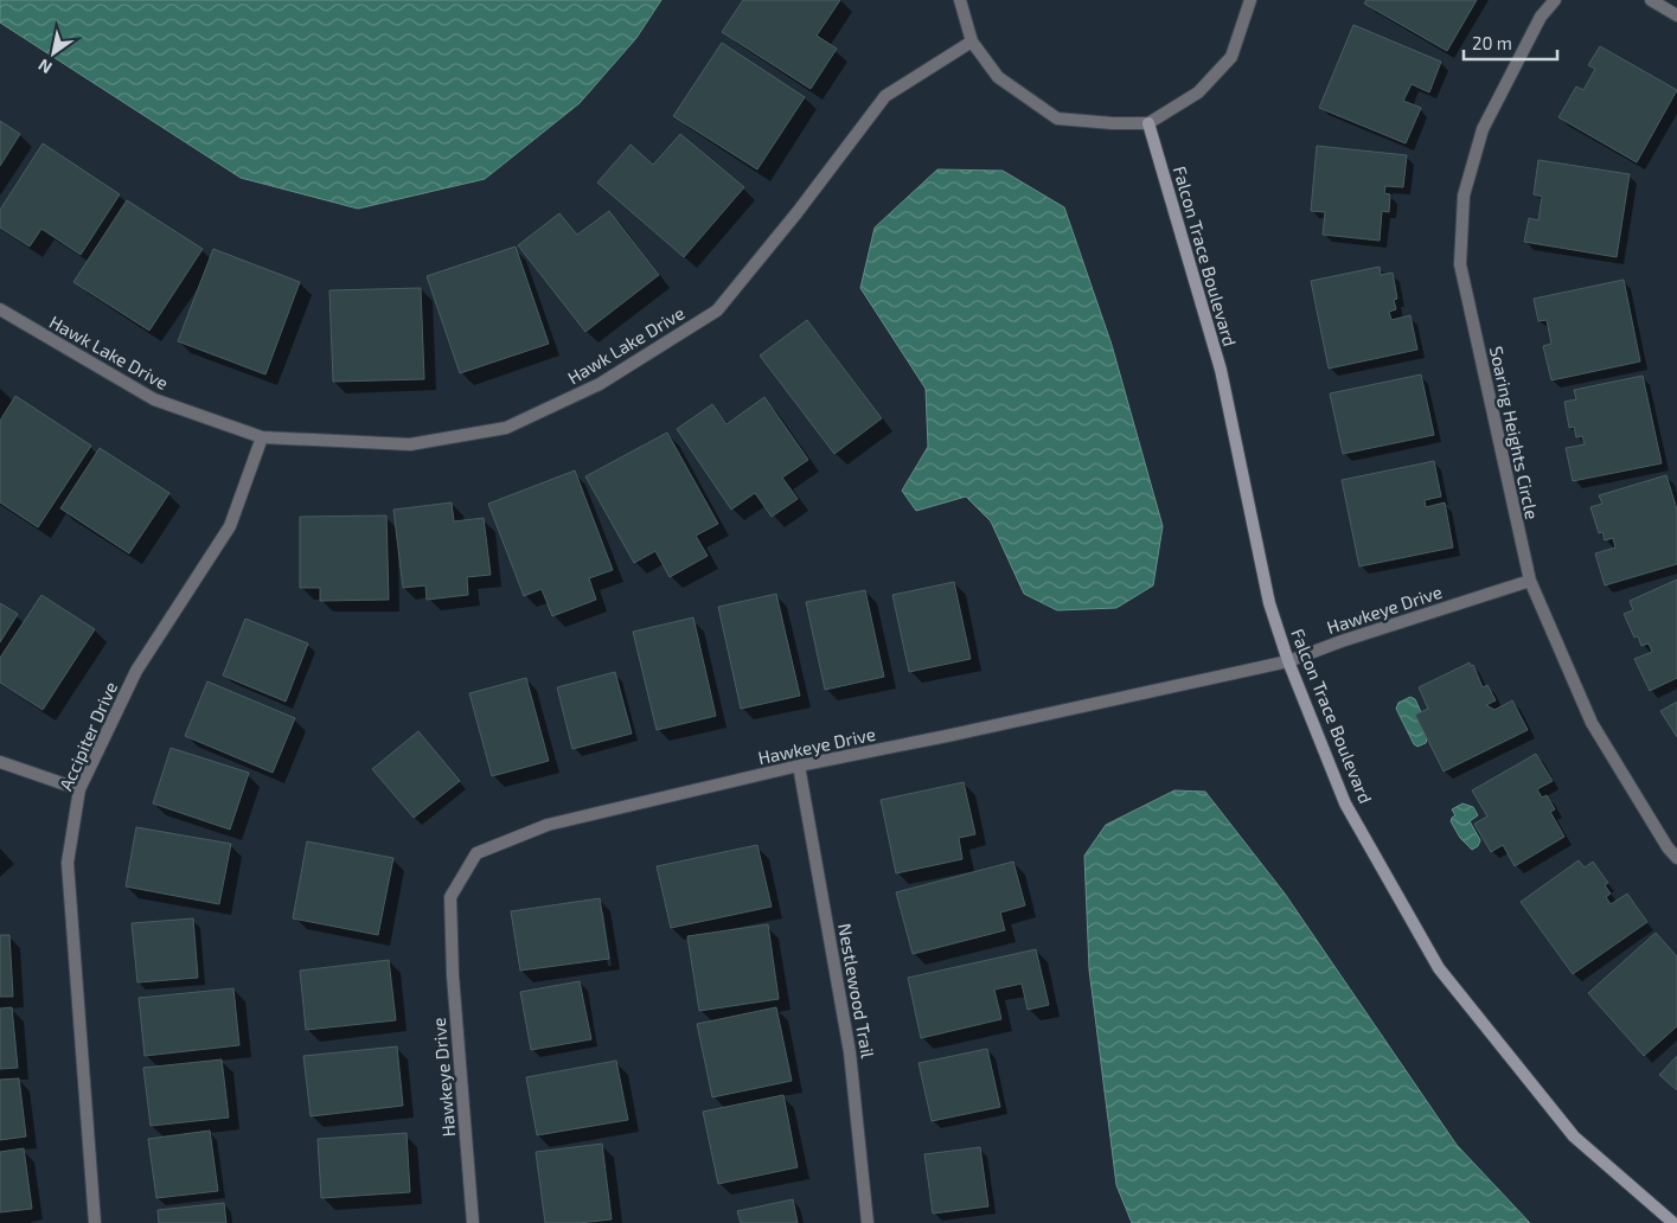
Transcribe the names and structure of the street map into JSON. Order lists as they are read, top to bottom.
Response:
{
  "streets": {
    "street": [
      "Falcon Trace Boulevard",
      "Hawk Lake Drive",
      "Soaring Heights Circle",
      "Hawkeye Drive",
      "Accipiter Drive",
      "Nestlewood Trail"
    ]
  },
  "crossings": [
    ["Falcon Trace Boulevard", "Hawkeye Drive"],
    ["Hawk Lake Drive", "Accipiter Drive"],
    ["Soaring Heights Circle", "Hawkeye Drive"],
    ["Hawkeye Drive", "Nestlewood Trail"]
  ],
  "scale_bar": "20 m",
  "north": "bottom left"
}
